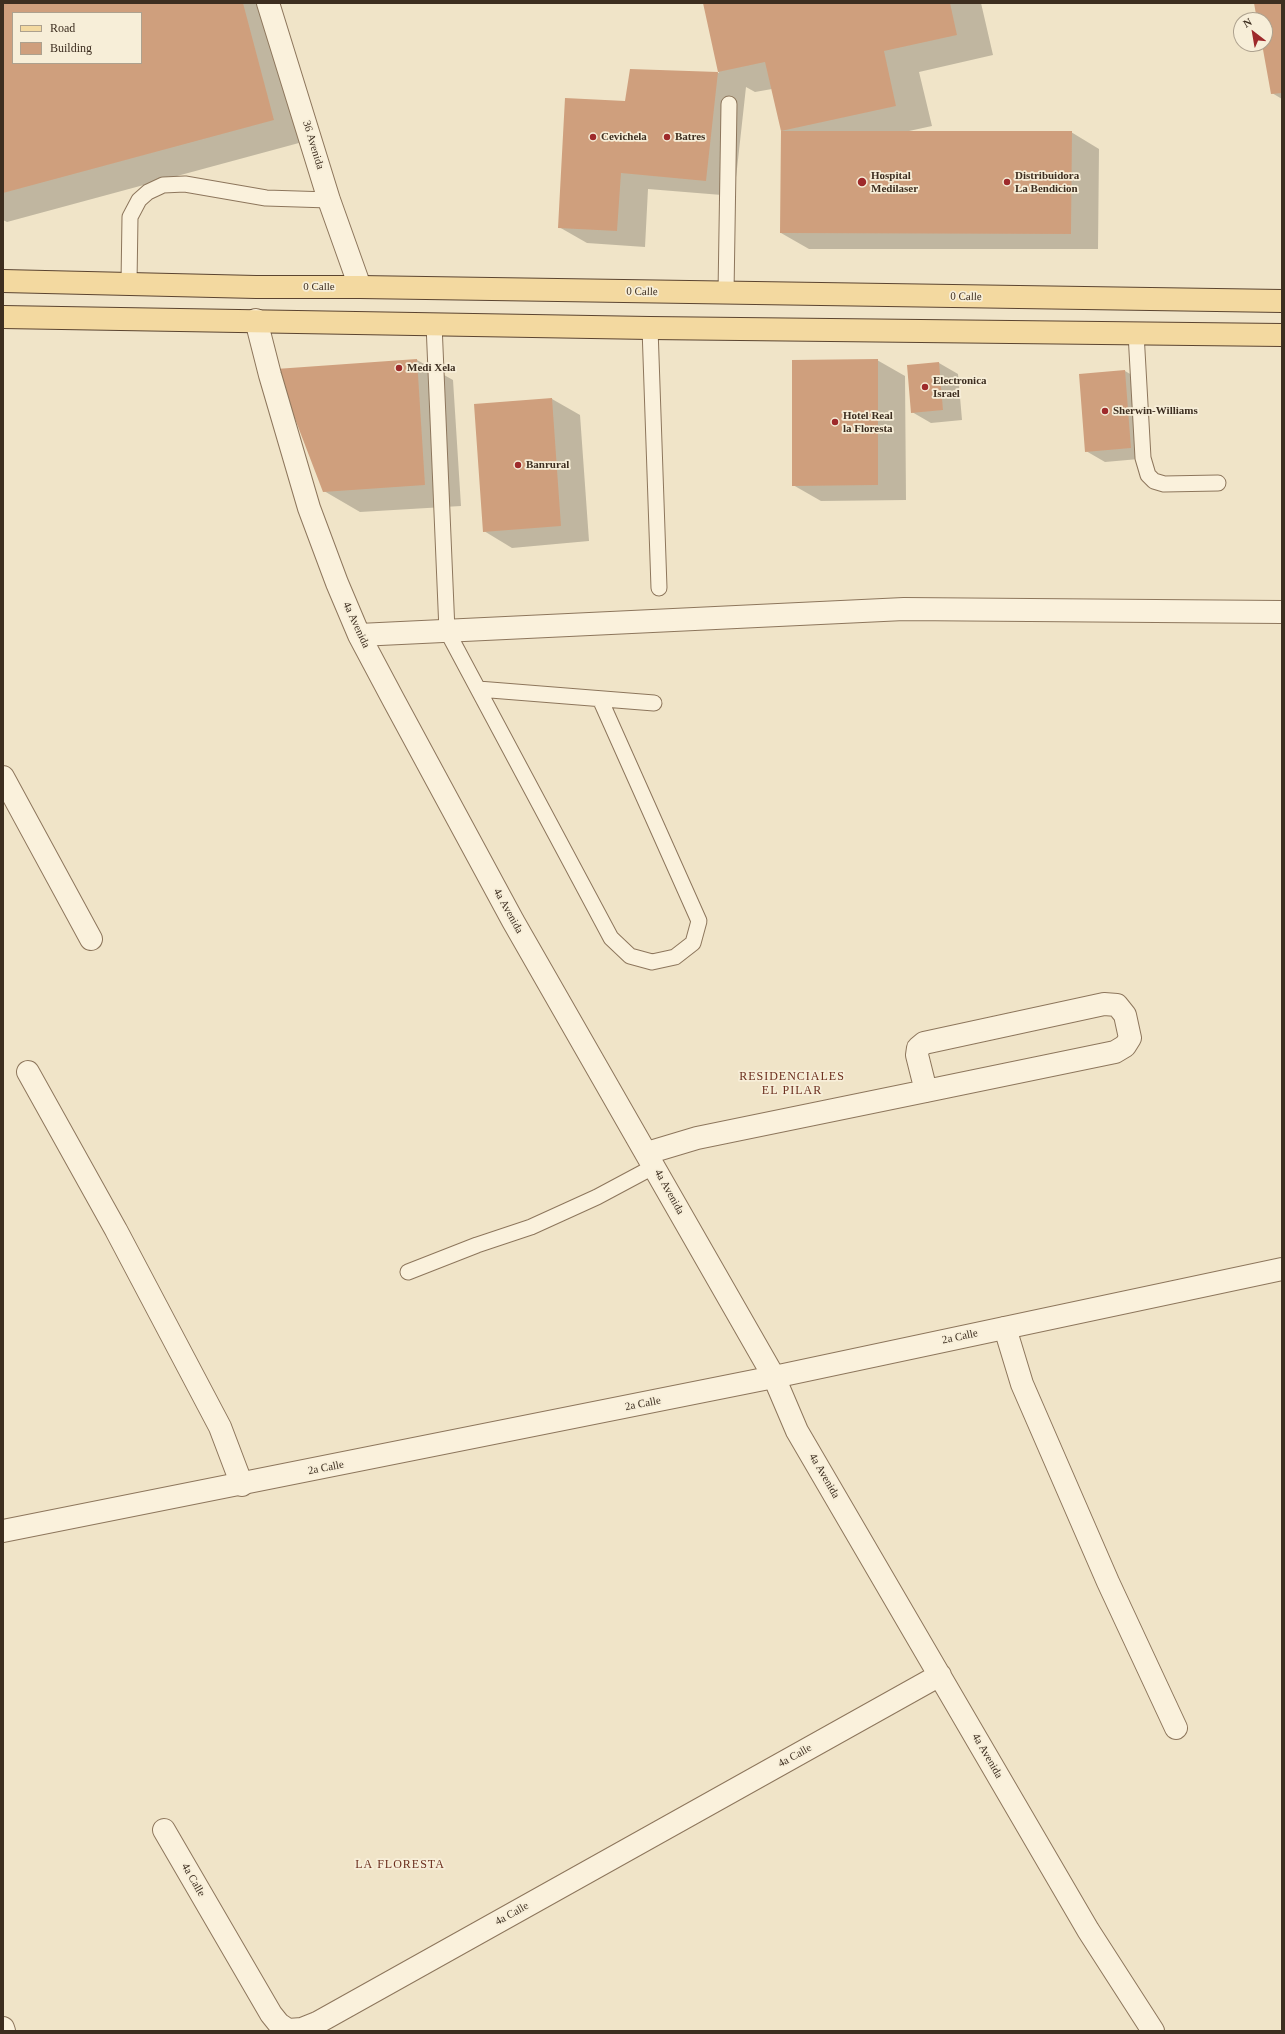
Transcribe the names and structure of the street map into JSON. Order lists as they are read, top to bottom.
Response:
{
  "streets": {
    "main road": ["0 Calle"],
    "street": [
      "36 Avenida",
      "4a Avenida",
      "2a Calle",
      "4a Calle"
    ]
  },
  "crossings": [
    ["36 Avenida", "0 Calle"],
    ["4a Avenida", "2a Calle"],
    ["4a Avenida", "4a Calle"]
  ],
  "districts": ["RESIDENCIALES EL PILAR", "LA FLORESTA"],
  "places": [
    "Cevichela",
    "Batres",
    "Hospital Medilaser",
    "Distribuidora La Bendicion",
    "Medi Xela",
    "Electronica Israel",
    "Sherwin-Williams",
    "Hotel Real la Floresta",
    "Banrural"
  ],
  "legend": ["Road", "Building"],
  "north": "top left"
}
